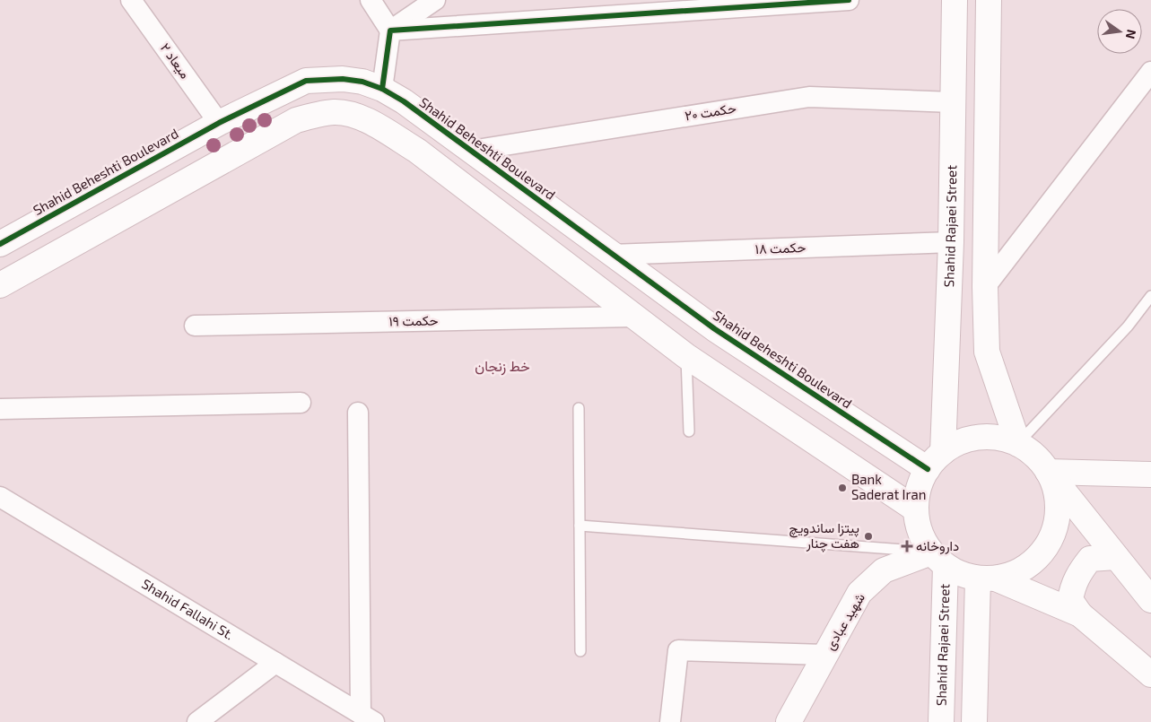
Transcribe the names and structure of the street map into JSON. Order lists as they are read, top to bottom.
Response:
{
  "streets": {
    "street": [
      "میعاد ۲",
      "حکمت ۲۰",
      "Shahid Beheshti Boulevard",
      "Shahid Rajaei Street",
      "حکمت ۱۸",
      "حکمت ۱۹",
      "Shahid Fallahi St.",
      "شهید عبادی"
    ]
  },
  "crossings": [
    ["میعاد ۲", "Shahid Beheshti Boulevard"],
    ["حکمت ۲۰", "Shahid Beheshti Boulevard"],
    ["حکمت ۲۰", "Shahid Rajaei Street"],
    ["Shahid Beheshti Boulevard", "Shahid Rajaei Street"],
    ["Shahid Beheshti Boulevard", "حکمت ۱۸"],
    ["Shahid Beheshti Boulevard", "شهید عبادی"],
    ["Shahid Rajaei Street", "حکمت ۱۸"],
    ["Shahid Rajaei Street", "شهید عبادی"]
  ],
  "districts": ["خط زنجان"],
  "places": {
    "other": ["Bank Saderat Iran", "پیتزا ساندویچ هفت چنار"],
    "health": ["داروخانه"]
  },
  "north": "right"
}
